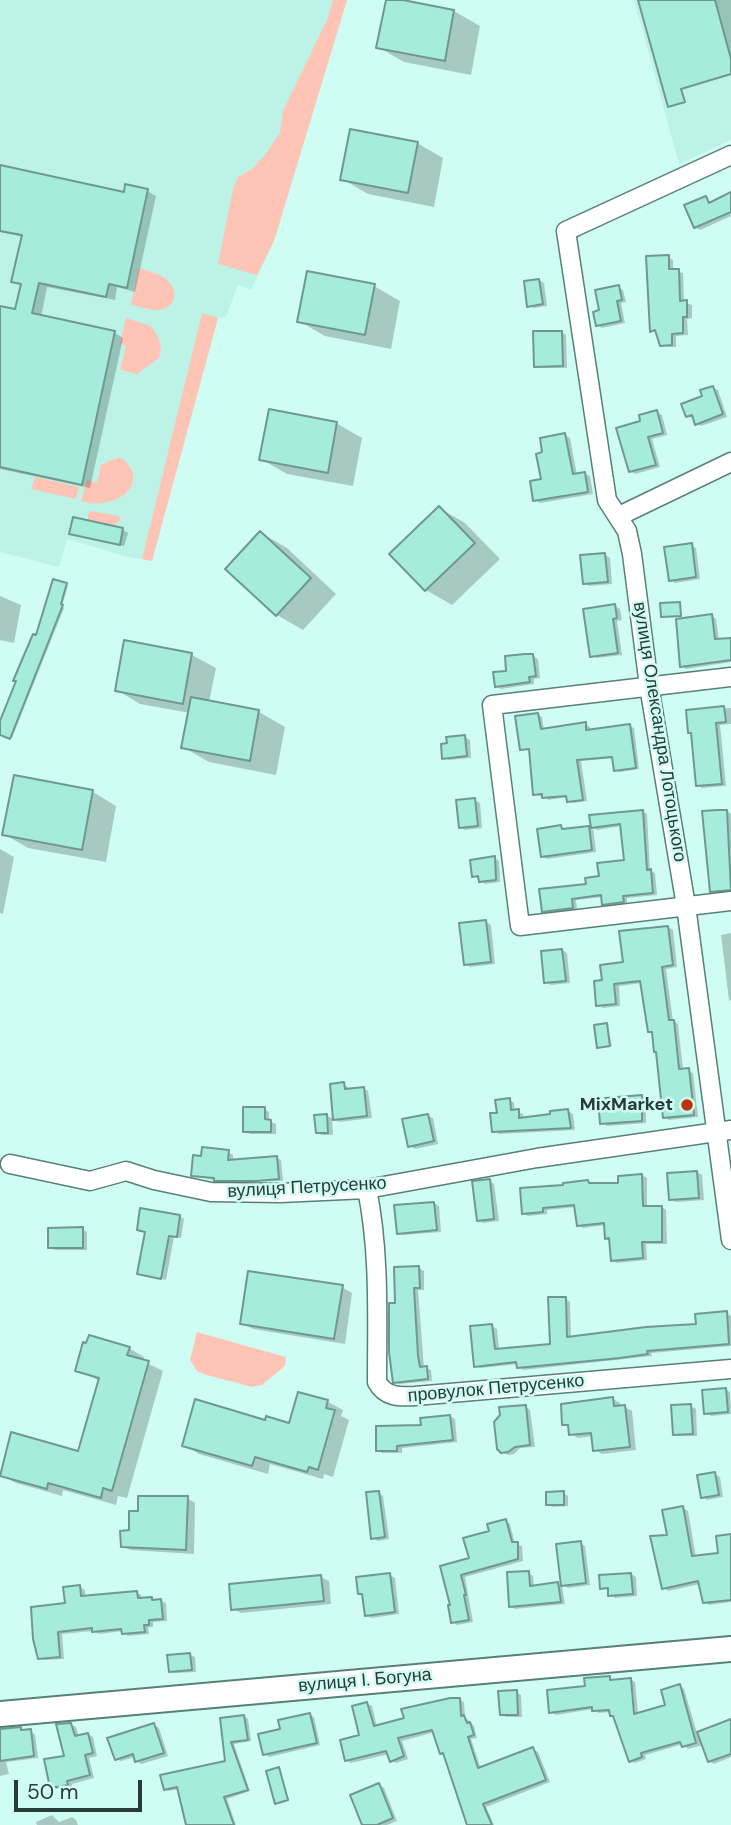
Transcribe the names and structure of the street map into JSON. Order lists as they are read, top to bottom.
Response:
{
  "streets": {
    "street": [
      "вулиця Олександра Лотоцького",
      "вулиця Петрусенко",
      "провулок Петрусенко",
      "вулиця І. Богуна"
    ]
  },
  "crossings": [
    ["вулиця Олександра Лотоцького", "вулиця Петрусенко"],
    ["вулиця Петрусенко", "провулок Петрусенко"]
  ],
  "places": ["MixMarket"],
  "scale_bar": "50 m"
}
